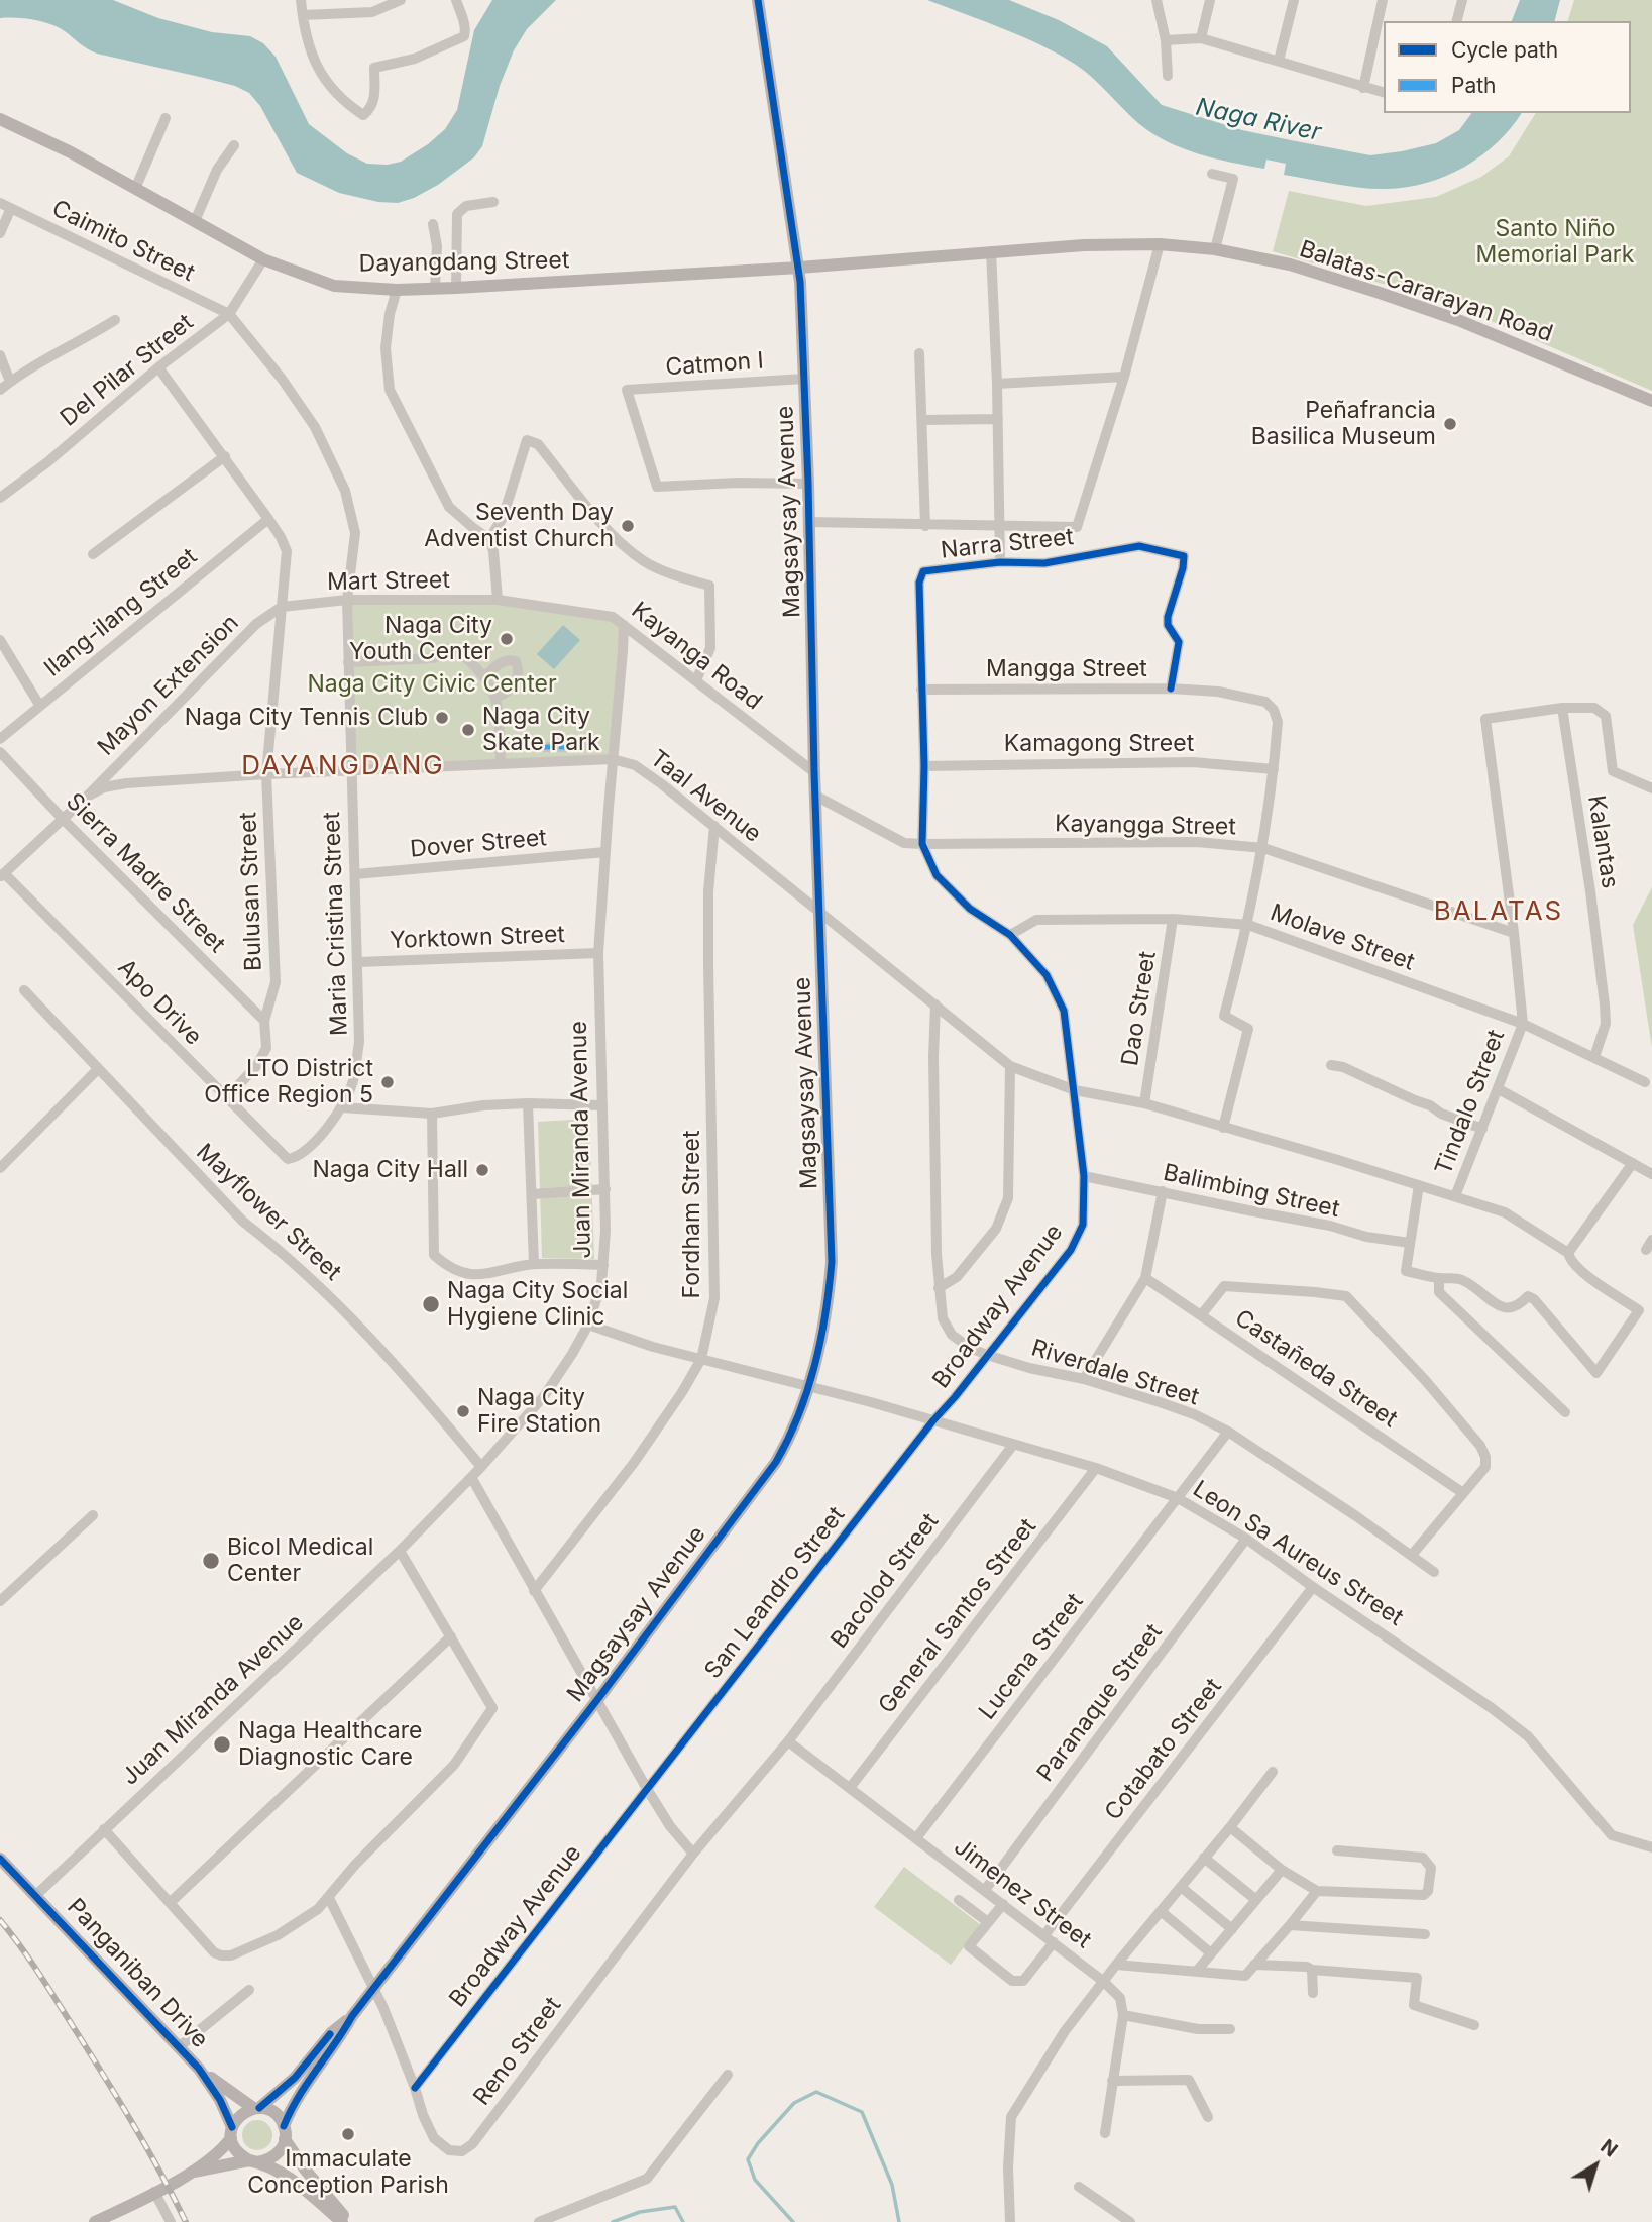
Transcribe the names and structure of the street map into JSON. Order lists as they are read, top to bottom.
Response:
{
  "streets": {
    "main road": [
      "Dayangdang Street",
      "Balatas-Cararayan Road",
      "Magsaysay Avenue",
      "Panganiban Drive"
    ],
    "street": [
      "Caimito Street",
      "Catmon I",
      "Del Pilar Street",
      "Narra Street",
      "Mart Street",
      "Ilang-ilang Street",
      "Kayanga Road",
      "Mangga Street",
      "Mayon Extension",
      "Kamagong Street",
      "Taal Avenue",
      "Kayangga Street",
      "Kalantas",
      "Dover Street",
      "Sierra Madre Street",
      "Bulusan Street",
      "Maria Cristina Street",
      "Yorktown Street",
      "Molave Street",
      "Apo Drive",
      "Dao Street",
      "Tindalo Street",
      "Juan Miranda Avenue",
      "Balimbing Street",
      "Mayflower Street",
      "Fordham Street",
      "Broadway Avenue",
      "Castañeda Street",
      "Riverdale Street",
      "Leon Sa Aureus Street",
      "Bacolod Street",
      "San Leandro Street",
      "General Santos Street",
      "Lucena Street",
      "Paranaque Street",
      "Cotabato Street",
      "Jimenez Street",
      "Reno Street"
    ]
  },
  "crossings": [
    ["Caimito Street", "Del Pilar Street"],
    ["Caimito Street", "Maria Cristina Street"],
    ["Dayangdang Street", "Balatas-Cararayan Road"],
    ["Dayangdang Street", "Del Pilar Street"],
    ["Dayangdang Street", "Magsaysay Avenue"],
    ["Balatas-Cararayan Road", "Magsaysay Avenue"],
    ["Catmon I", "Magsaysay Avenue"],
    ["Del Pilar Street", "Bulusan Street"],
    ["Del Pilar Street", "Maria Cristina Street"],
    ["Magsaysay Avenue", "Kayanga Road"],
    ["Magsaysay Avenue", "Taal Avenue"],
    ["Magsaysay Avenue", "Kayangga Street"],
    ["Magsaysay Avenue", "Leon Sa Aureus Street"],
    ["Magsaysay Avenue", "Panganiban Drive"],
    ["Magsaysay Avenue", "Reno Street"],
    ["Narra Street", "Mangga Street"],
    ["Narra Street", "Kamagong Street"],
    ["Narra Street", "Kayangga Street"],
    ["Narra Street", "Broadway Avenue"],
    ["Mart Street", "Kayanga Road"],
    ["Mart Street", "Mayon Extension"],
    ["Mart Street", "Bulusan Street"],
    ["Mart Street", "Maria Cristina Street"],
    ["Ilang-ilang Street", "Bulusan Street"],
    ["Kayanga Road", "Juan Miranda Avenue"],
    ["Mangga Street", "Kamagong Street"],
    ["Mayon Extension", "Taal Avenue"],
    ["Mayon Extension", "Sierra Madre Street"],
    ["Mayon Extension", "Bulusan Street"],
    ["Mayon Extension", "Apo Drive"],
    ["Taal Avenue", "Bulusan Street"],
    ["Taal Avenue", "Maria Cristina Street"],
    ["Taal Avenue", "Dao Street"],
    ["Taal Avenue", "Tindalo Street"],
    ["Taal Avenue", "Juan Miranda Avenue"],
    ["Taal Avenue", "Fordham Street"],
    ["Taal Avenue", "Broadway Avenue"],
    ["Taal Avenue", "Riverdale Street"],
    ["Kayangga Street", "Broadway Avenue"],
    ["Kalantas", "Molave Street"],
    ["Dover Street", "Maria Cristina Street"],
    ["Dover Street", "Juan Miranda Avenue"],
    ["Sierra Madre Street", "Bulusan Street"],
    ["Bulusan Street", "Apo Drive"],
    ["Maria Cristina Street", "Yorktown Street"],
    ["Maria Cristina Street", "Apo Drive"],
    ["Yorktown Street", "Juan Miranda Avenue"],
    ["Molave Street", "Dao Street"],
    ["Molave Street", "Tindalo Street"],
    ["Molave Street", "Broadway Avenue"],
    ["Juan Miranda Avenue", "Mayflower Street"],
    ["Juan Miranda Avenue", "Leon Sa Aureus Street"],
    ["Juan Miranda Avenue", "Panganiban Drive"],
    ["Balimbing Street", "Broadway Avenue"],
    ["Fordham Street", "Leon Sa Aureus Street"],
    ["Broadway Avenue", "Riverdale Street"],
    ["Broadway Avenue", "Leon Sa Aureus Street"],
    ["Broadway Avenue", "San Leandro Street"],
    ["Broadway Avenue", "Reno Street"],
    ["Riverdale Street", "Lucena Street"],
    ["Leon Sa Aureus Street", "Bacolod Street"],
    ["Leon Sa Aureus Street", "San Leandro Street"],
    ["Leon Sa Aureus Street", "General Santos Street"],
    ["Leon Sa Aureus Street", "Lucena Street"],
    ["Leon Sa Aureus Street", "Paranaque Street"],
    ["Leon Sa Aureus Street", "Cotabato Street"],
    ["Bacolod Street", "Jimenez Street"],
    ["Bacolod Street", "Reno Street"],
    ["General Santos Street", "Jimenez Street"],
    ["Lucena Street", "Jimenez Street"],
    ["Paranaque Street", "Jimenez Street"],
    ["Cotabato Street", "Jimenez Street"],
    ["Jimenez Street", "Reno Street"]
  ],
  "districts": ["DAYANGDANG", "BALATAS"],
  "water": ["Naga River"],
  "parks": ["Santo Niño Memorial Park", "Naga City Civic Center"],
  "places": [
    "Peñafrancia Basilica Museum",
    "Seventh Day Adventist Church",
    "Naga City Youth Center",
    "Naga City Tennis Club",
    "Naga City Skate Park",
    "LTO District Office Region 5",
    "Naga City Hall",
    "Naga City Social Hygiene Clinic",
    "Naga City Fire Station",
    "Bicol Medical Center",
    "Naga Healthcare Diagnostic Care",
    "Immaculate Conception Parish"
  ],
  "legend": ["Cycle path", "Path"],
  "north": "top right"
}
